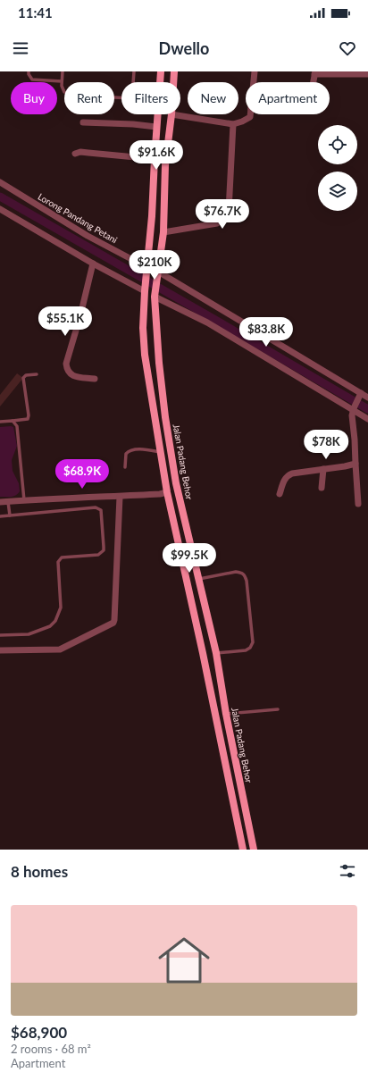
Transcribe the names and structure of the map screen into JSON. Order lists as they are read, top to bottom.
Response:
{
  "streets": {
    "main road": ["Jalan Padang Behor"],
    "street": ["Lorong Pandang Petani"]
  },
  "page": {
    "status": "11:41",
    "header": "Dwello",
    "chip": [
      "Buy",
      "Rent",
      "Filters",
      "New",
      "Apartment"
    ],
    "price": [
      "$91.6K",
      "$76.7K",
      "$210K",
      "$55.1K",
      "$83.8K",
      "$78K",
      "$68.9K",
      "$99.5K"
    ],
    "heading": "8 homes",
    "list": [
      {
        "name": "$68,900",
        "note": "2 rooms · 68 m² · Apartment"
      }
    ]
  }
}
